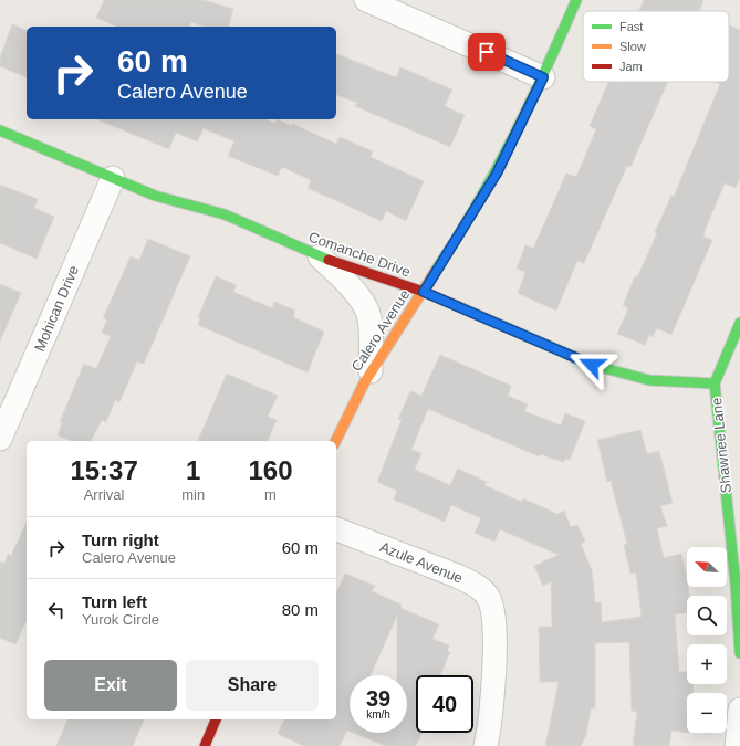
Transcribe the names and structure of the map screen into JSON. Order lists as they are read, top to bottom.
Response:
{
  "streets": {
    "street": [
      "Comanche Drive",
      "Mohican Drive",
      "Calero Avenue",
      "Shawnee Lane",
      "Azule Avenue"
    ]
  },
  "crossings": [
    ["Comanche Drive", "Mohican Drive"],
    ["Comanche Drive", "Calero Avenue"],
    ["Comanche Drive", "Shawnee Lane"]
  ],
  "legend": ["Fast", "Slow", "Jam"],
  "north": "top left",
  "page": {
    "turn": ["60 m", "Calero Avenue"],
    "eta": [
      "15:37",
      "Arrival",
      "1",
      "min",
      "160",
      "m"
    ],
    "list": [
      {
        "name": "Turn right",
        "note": "Calero Avenue",
        "value": "60 m"
      },
      {
        "name": "Turn left",
        "note": "Yurok Circle",
        "value": "80 m"
      }
    ],
    "map_buttons": ["+", "−"],
    "buttons": ["Exit", "Share"],
    "speed": "39 km/h",
    "limit": "40"
  }
}
